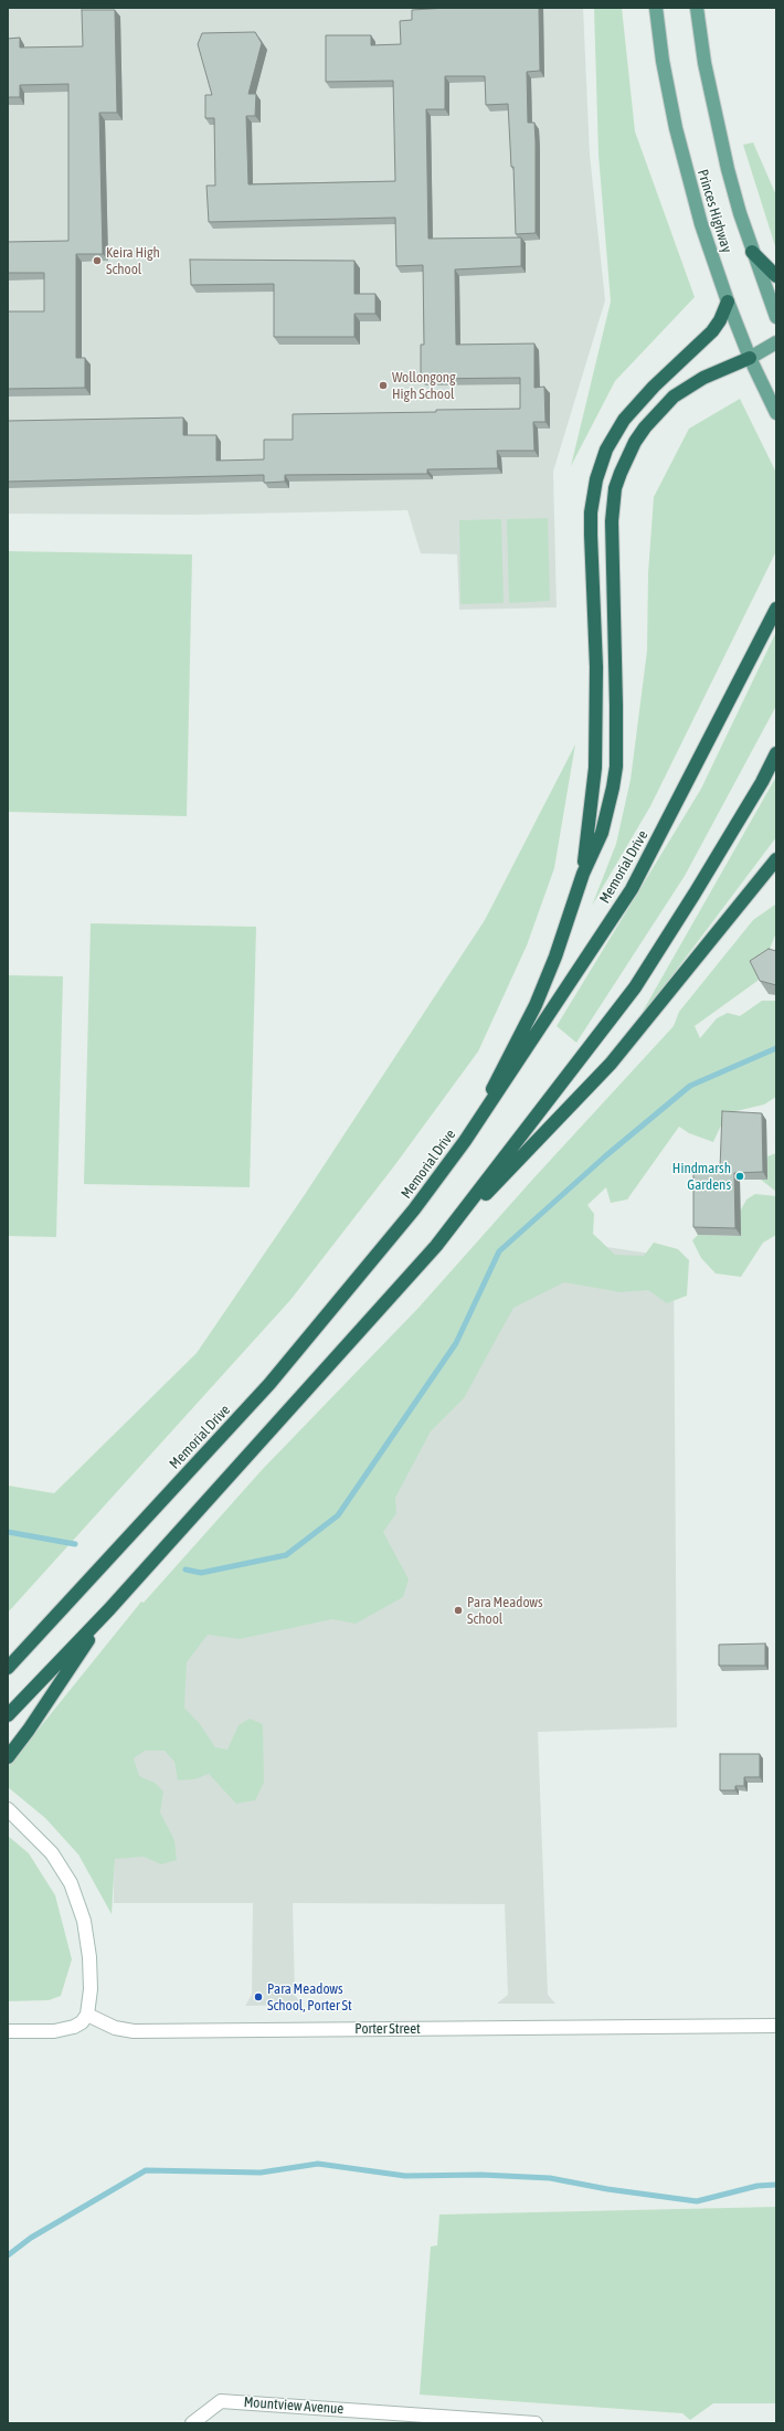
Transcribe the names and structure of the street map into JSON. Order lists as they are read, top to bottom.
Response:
{
  "streets": {
    "highway": ["Memorial Drive"],
    "main road": ["Princes Highway"],
    "street": ["Porter Street", "Mountview Avenue"]
  },
  "places": [
    "Keira High School",
    "Wollongong High School",
    "Hindmarsh Gardens",
    "Para Meadows School",
    "Para Meadows School, Porter St"
  ]
}
